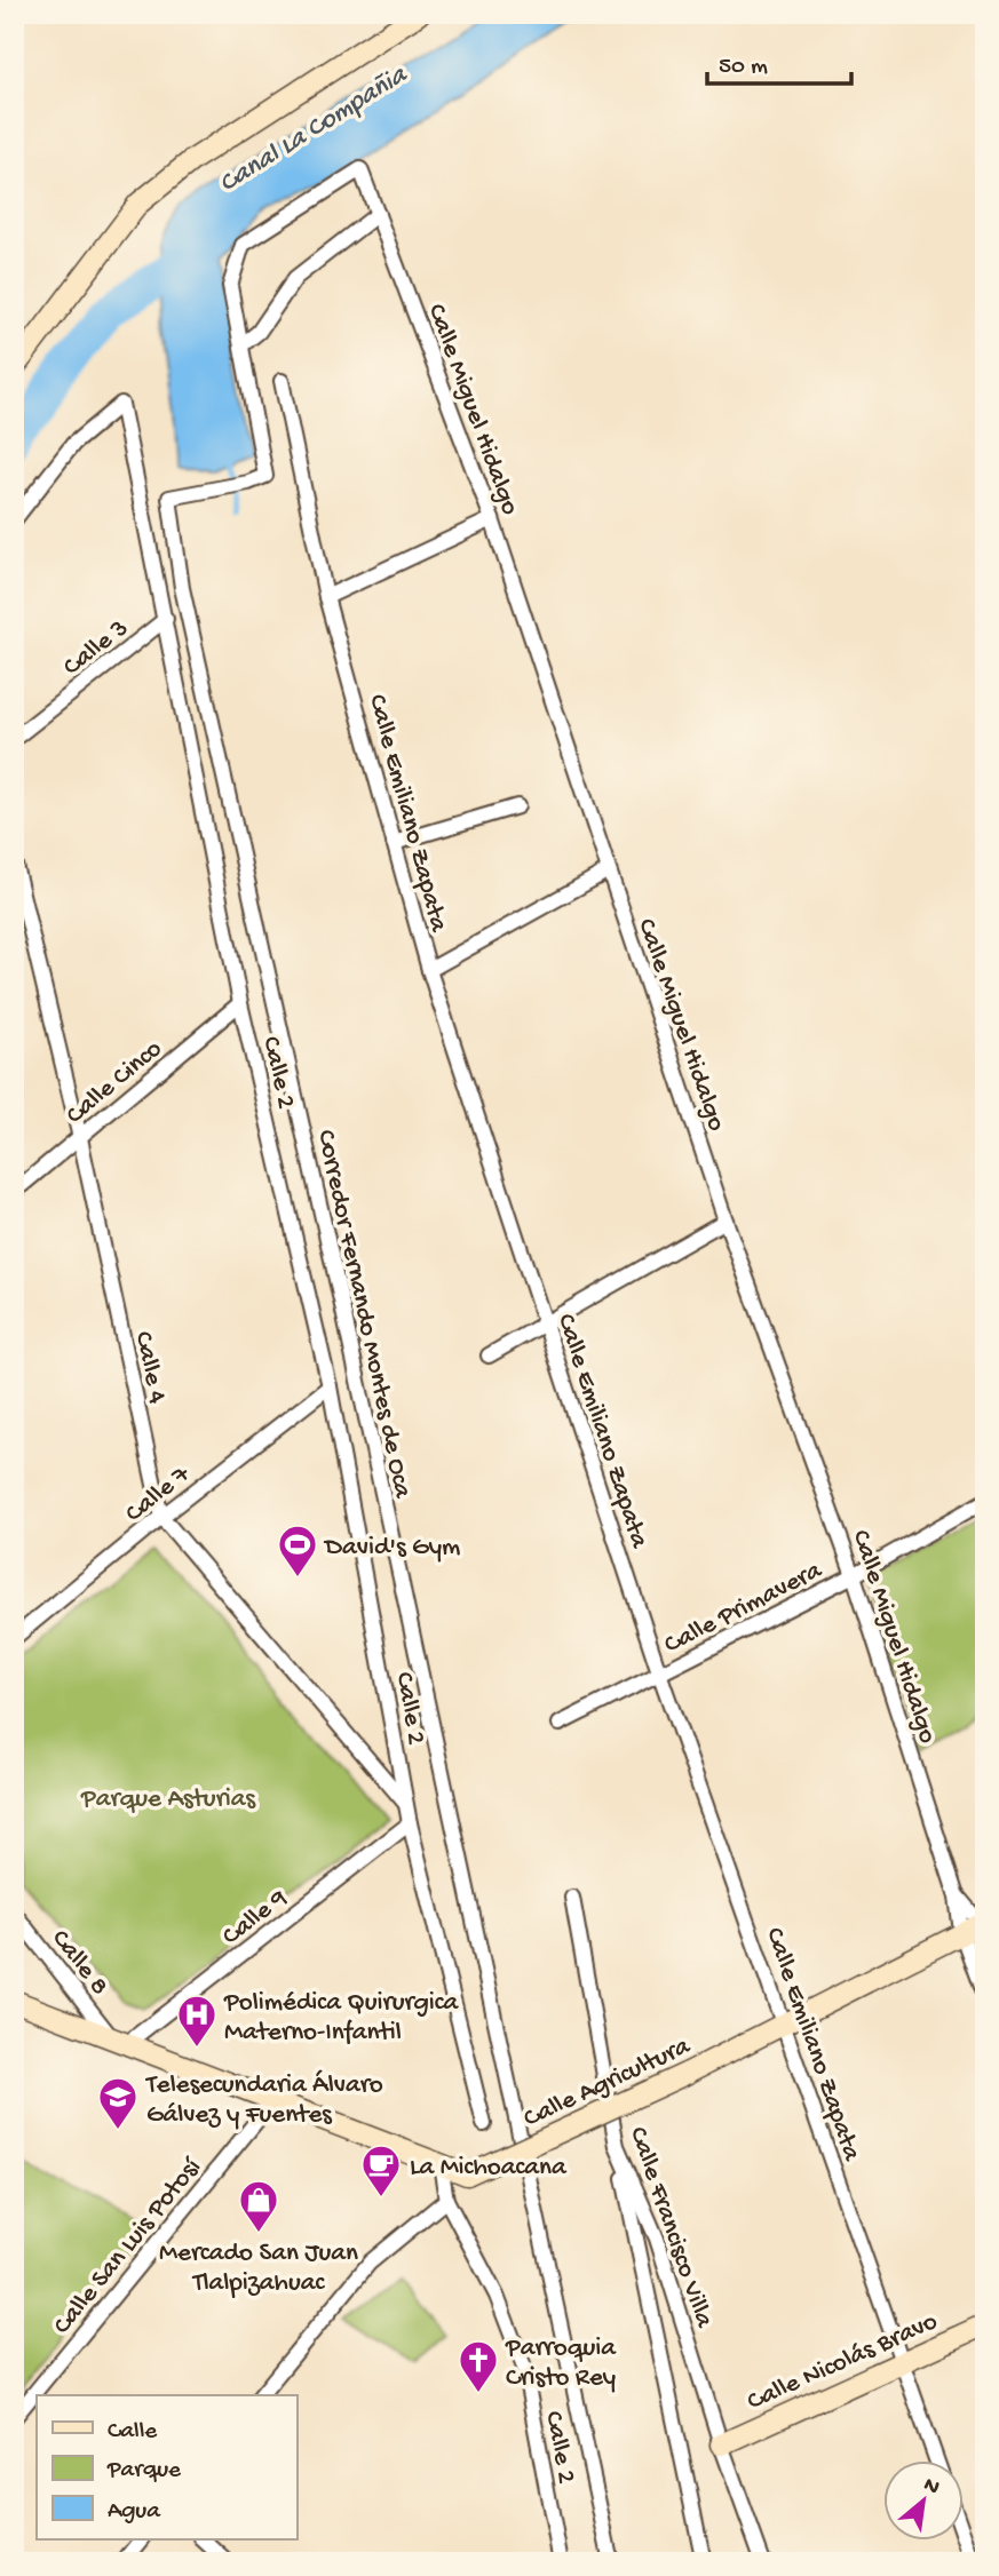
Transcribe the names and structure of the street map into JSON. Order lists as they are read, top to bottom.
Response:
{
  "streets": {
    "street": [
      "Calle Miguel Hidalgo",
      "Calle 3",
      "Calle Emiliano Zapata",
      "Calle 2",
      "Calle Cinco",
      "Corredor Fernando Montes de Oca",
      "Calle 4",
      "Calle 7",
      "Calle Primavera",
      "Calle 9",
      "Calle 8",
      "Calle Agricultura",
      "Calle Francisco Villa",
      "Calle San Luis Potosí",
      "Calle Nicolás Bravo"
    ]
  },
  "crossings": [
    ["Calle Miguel Hidalgo", "Corredor Fernando Montes de Oca"],
    ["Calle Miguel Hidalgo", "Calle Primavera"],
    ["Calle Miguel Hidalgo", "Calle Agricultura"],
    ["Calle 3", "Calle 2"],
    ["Calle Emiliano Zapata", "Calle Primavera"],
    ["Calle Emiliano Zapata", "Calle Agricultura"],
    ["Calle Emiliano Zapata", "Calle Nicolás Bravo"],
    ["Calle 2", "Calle Cinco"],
    ["Calle 2", "Calle 4"],
    ["Calle 2", "Calle 7"],
    ["Calle 2", "Calle 9"],
    ["Calle 2", "Calle Agricultura"],
    ["Calle Cinco", "Calle 4"],
    ["Calle 4", "Calle 7"],
    ["Calle 9", "Calle 8"],
    ["Calle 9", "Calle Agricultura"],
    ["Calle 8", "Calle Agricultura"],
    ["Calle Agricultura", "Calle San Luis Potosí"],
    ["Calle Francisco Villa", "Calle Nicolás Bravo"]
  ],
  "water": ["Canal La Compañia"],
  "parks": ["Parque Asturias"],
  "places": {
    "sports": ["David's Gym"],
    "hospital": ["Polimédica Quirurgica Materno-Infantil"],
    "school or university": ["Telesecundaria Álvaro Gálvez y Fuentes"],
    "cafe": ["La Michoacana"],
    "shop": ["Mercado San Juan Tlalpizahuac"],
    "church": ["Parroquia Cristo Rey"]
  },
  "legend": ["Calle", "Parque", "Agua"],
  "scale_bar": "50 m",
  "north": "top right"
}
